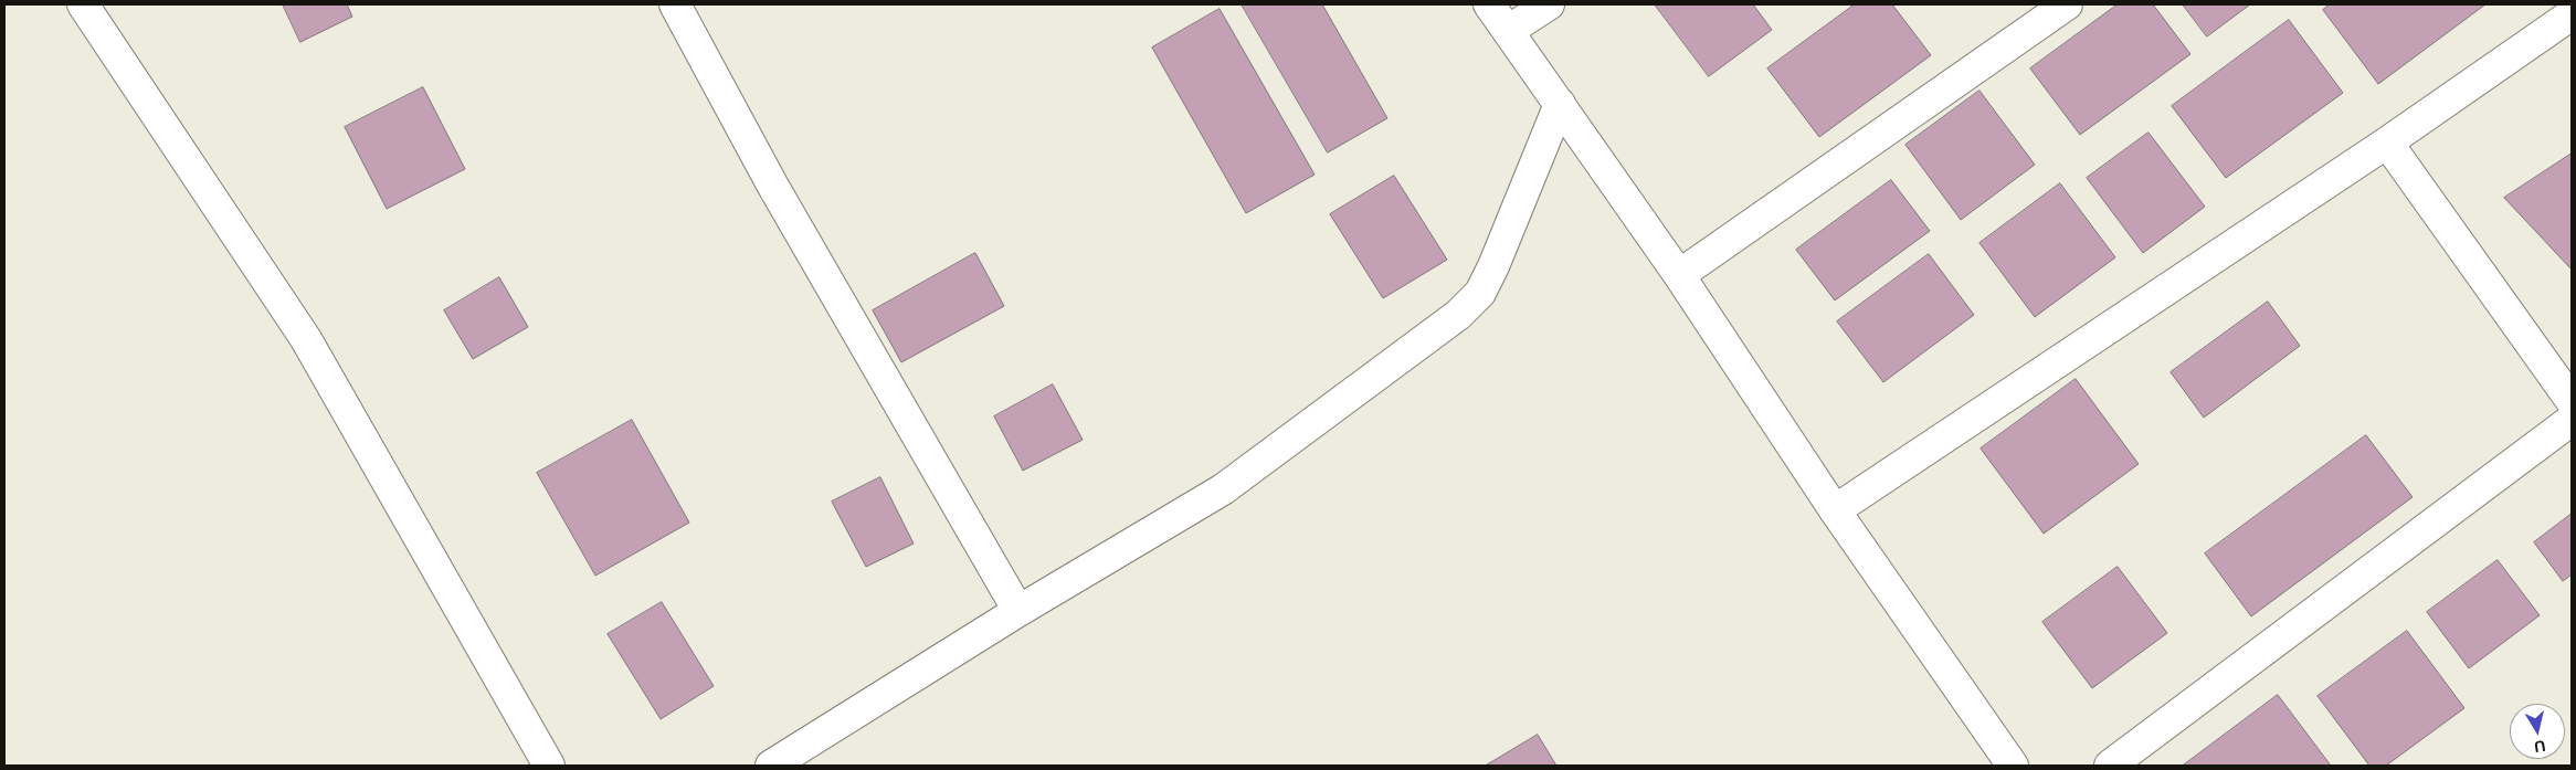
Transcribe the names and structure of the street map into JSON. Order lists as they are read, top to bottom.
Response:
{
  "north": "bottom"
}
